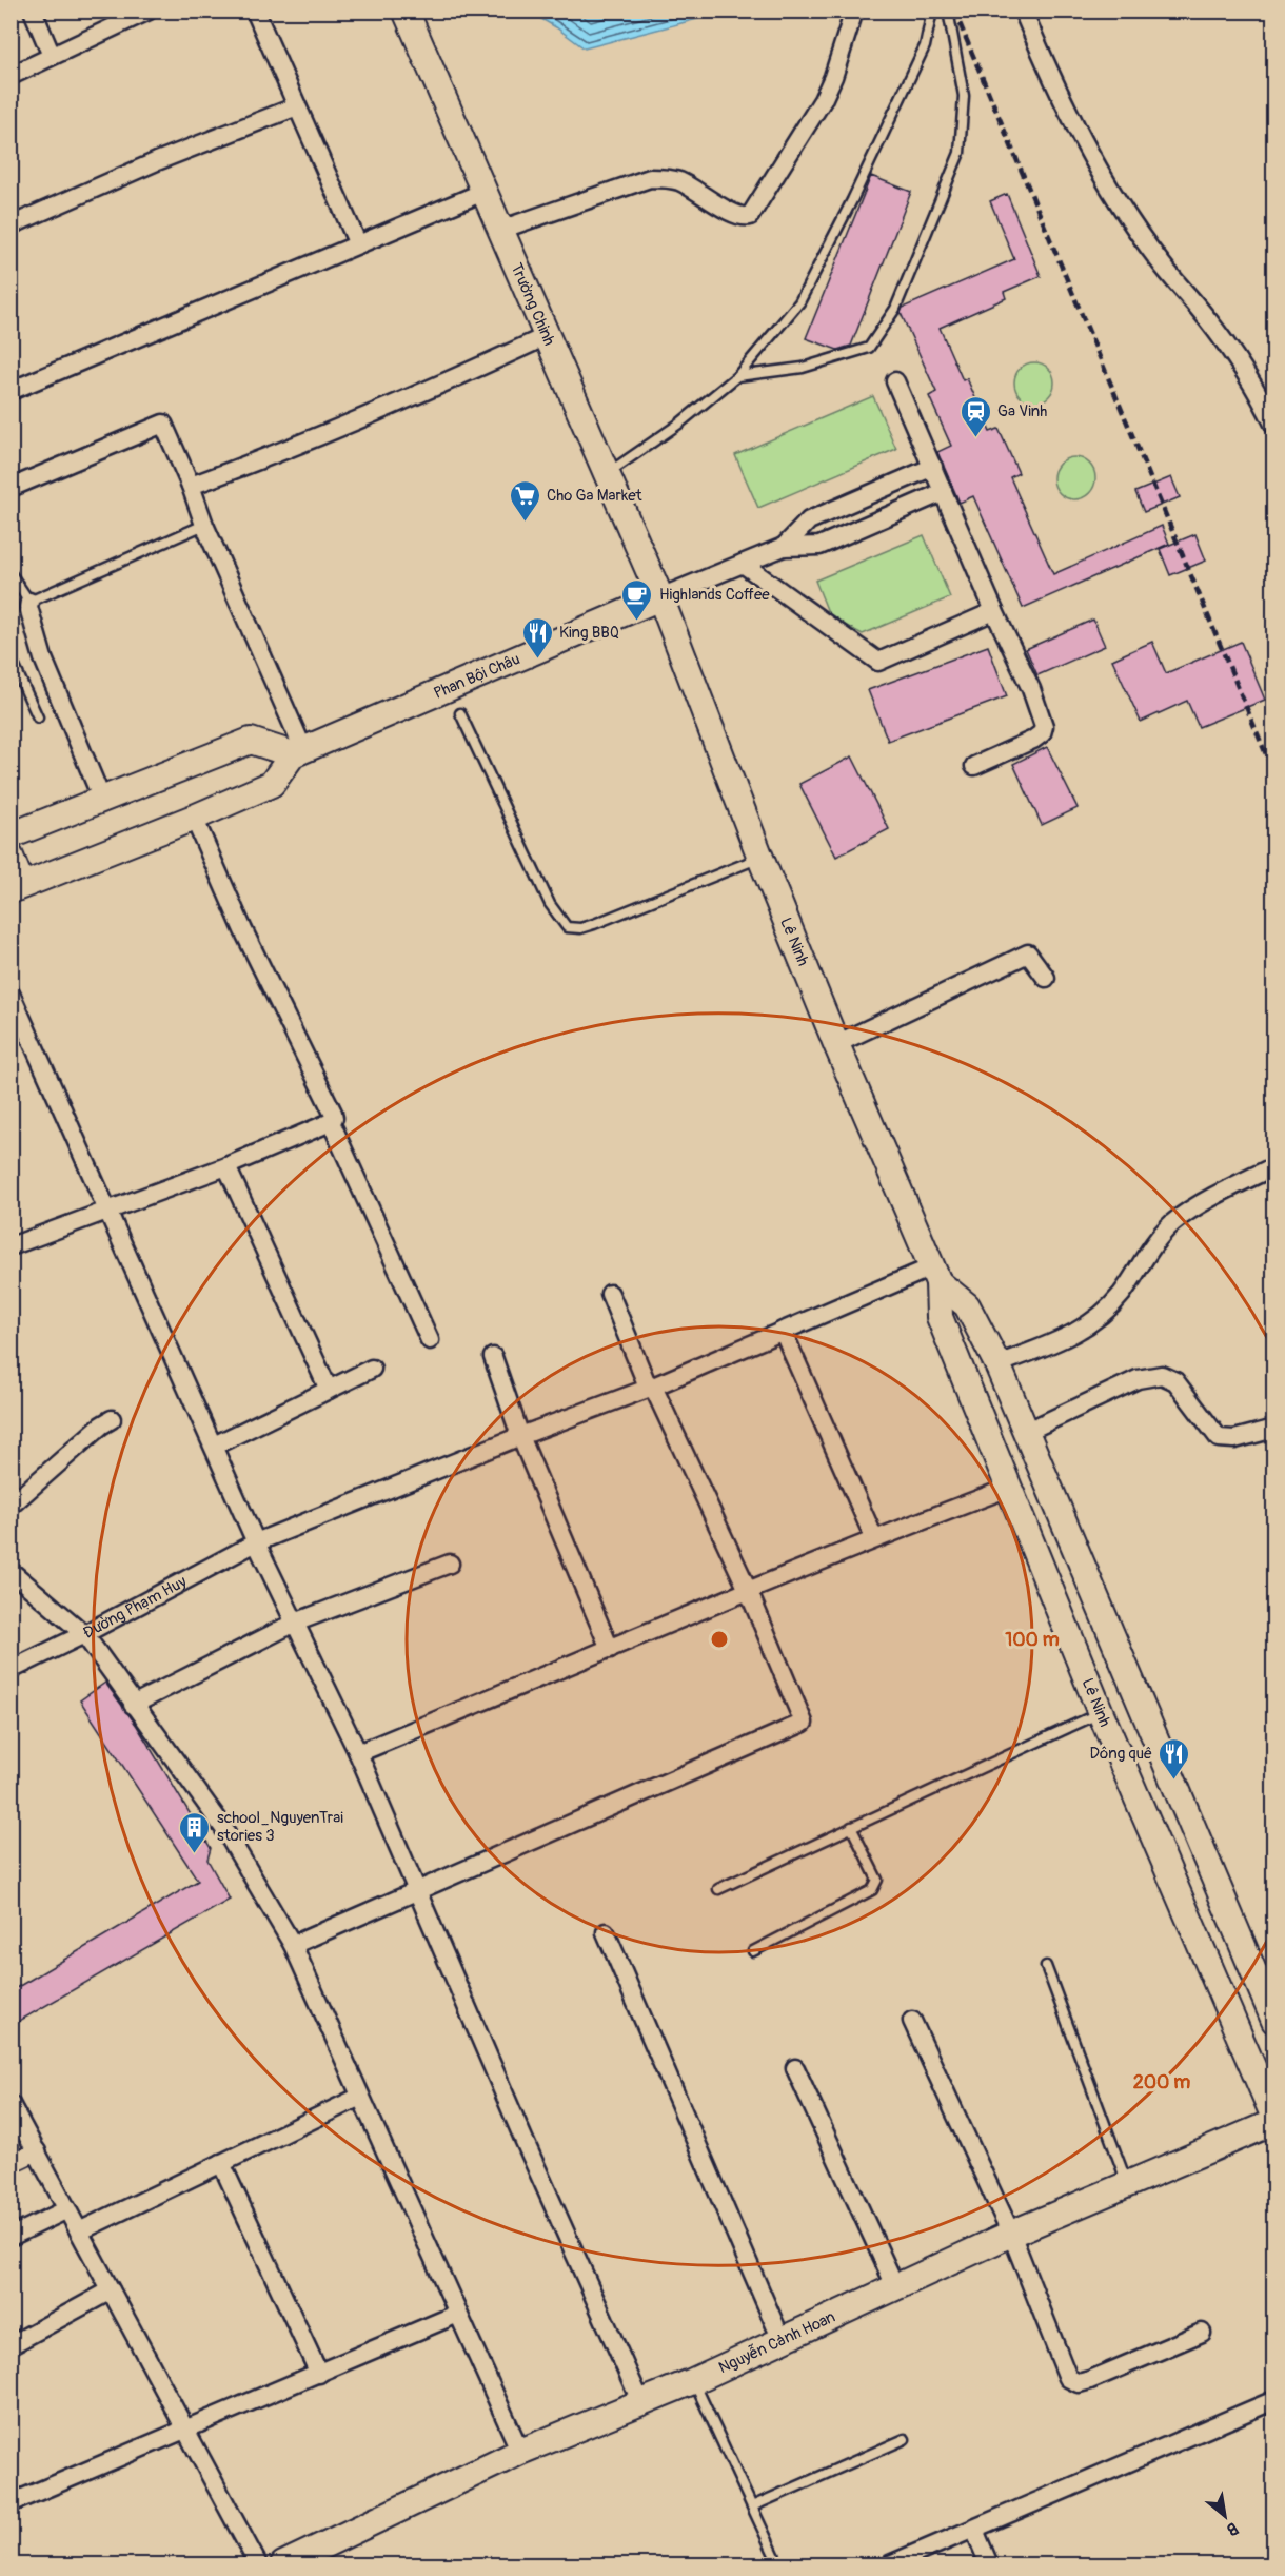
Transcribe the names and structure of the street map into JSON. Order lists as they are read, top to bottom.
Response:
{
  "streets": {
    "street": [
      "Trường Chinh",
      "Phan Bội Châu",
      "Lê Ninh",
      "Đường Phạm Huy",
      "Nguyễn Cảnh Hoan"
    ]
  },
  "crossings": [
    ["Trường Chinh", "Phan Bội Châu"],
    ["Trường Chinh", "Lê Ninh"],
    ["Phan Bội Châu", "Lê Ninh"],
    ["Lê Ninh", "Đường Phạm Huy"],
    ["Lê Ninh", "Nguyễn Cảnh Hoan"]
  ],
  "places": {
    "station": ["Ga Vinh"],
    "supermarket": ["Cho Ga Market"],
    "cafe": ["Highlands Coffee"],
    "restaurant": ["King BBQ", "Dông quê"],
    "building": ["school_NguyenTrai stories 3"]
  },
  "north": "bottom right",
  "rings": ["100 m", "200 m"]
}
